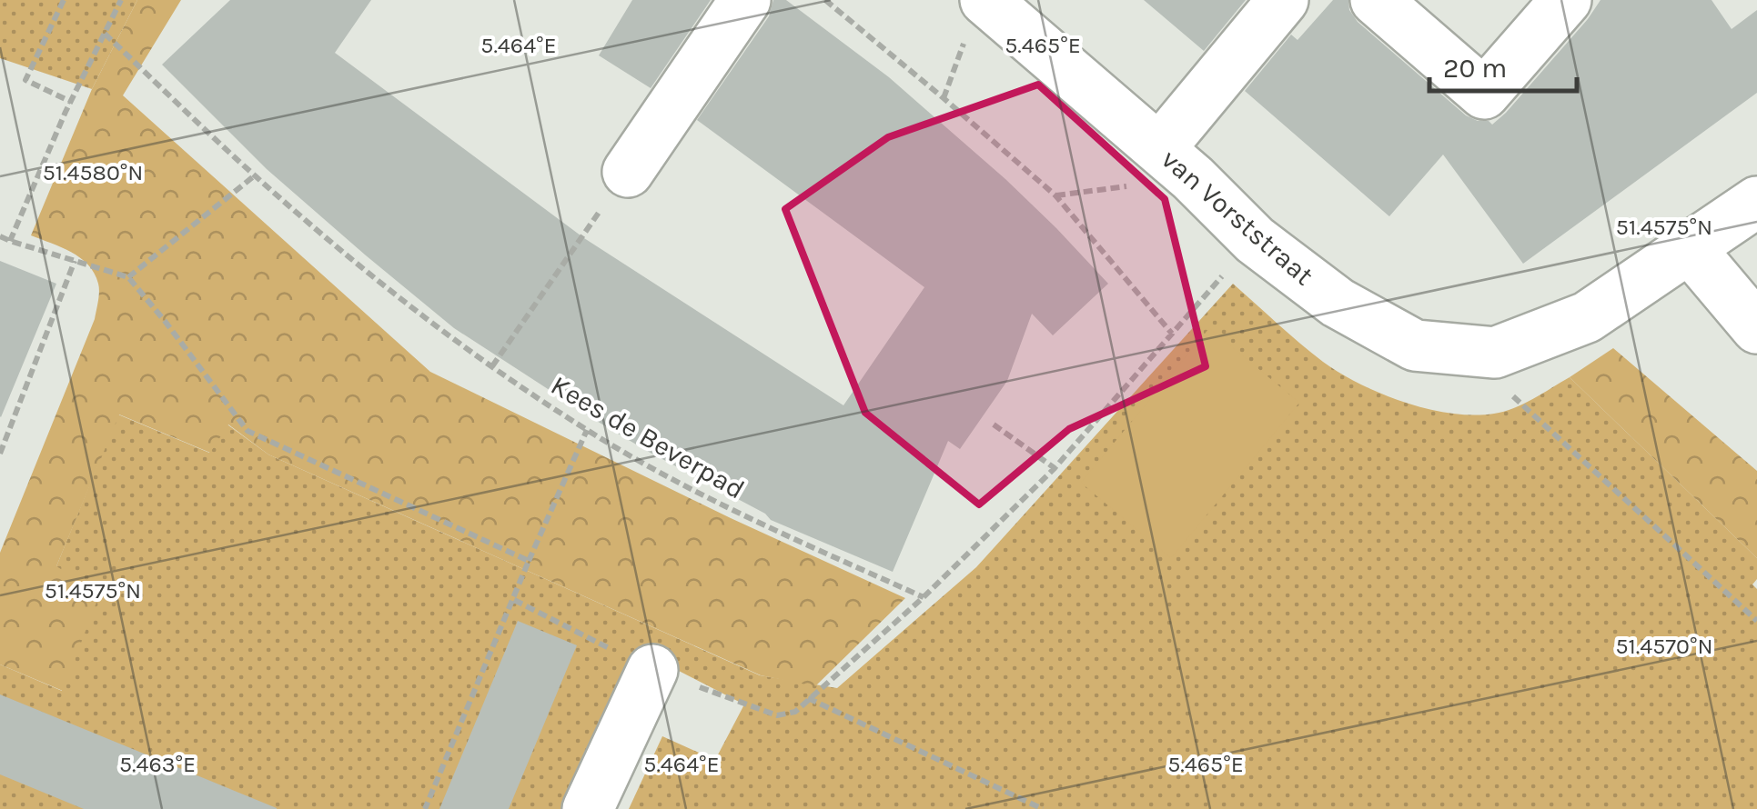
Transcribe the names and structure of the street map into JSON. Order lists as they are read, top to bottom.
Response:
{
  "streets": {
    "street": ["van Vorststraat"],
    "path": ["Kees de Beverpad"]
  },
  "scale_bar": "20 m",
  "coordinates": [
    "5.464°E",
    "5.465°E",
    "51.4580°N",
    "51.4575°N",
    "51.4570°N",
    "5.463°E"
  ]
}
